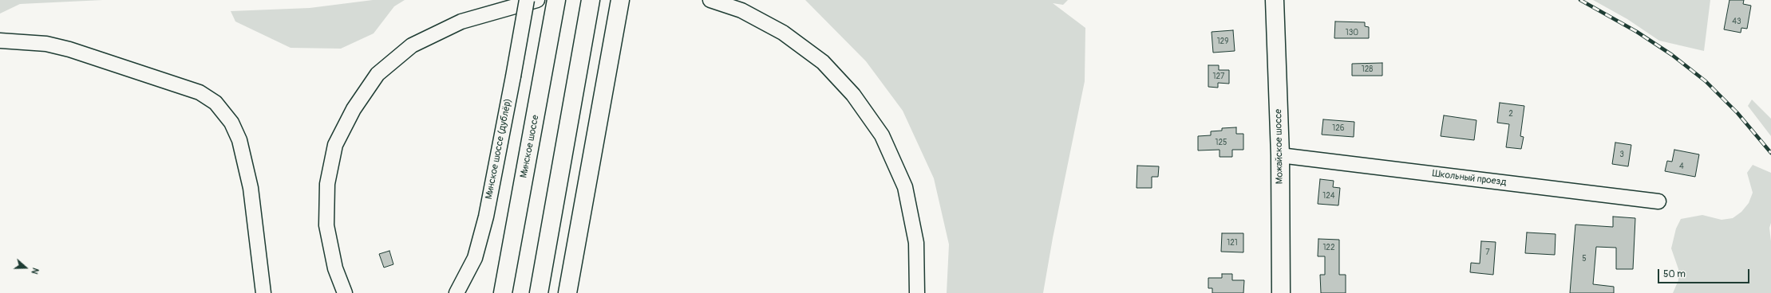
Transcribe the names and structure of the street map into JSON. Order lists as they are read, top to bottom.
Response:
{
  "streets": {
    "main road": ["Минское шоссе", "Можайское шоссе"],
    "street": ["Минское шоссе (дублёр)", "Школьный проезд"]
  },
  "crossings": [
    ["Можайское шоссе", "Школьный проезд"]
  ],
  "house_numbers": [
    "43",
    "130",
    "129",
    "128",
    "127",
    "2",
    "126",
    "125",
    "3",
    "4",
    "124",
    "121",
    "122",
    "7",
    "5"
  ],
  "scale_bar": "50 m",
  "north": "right"
}
